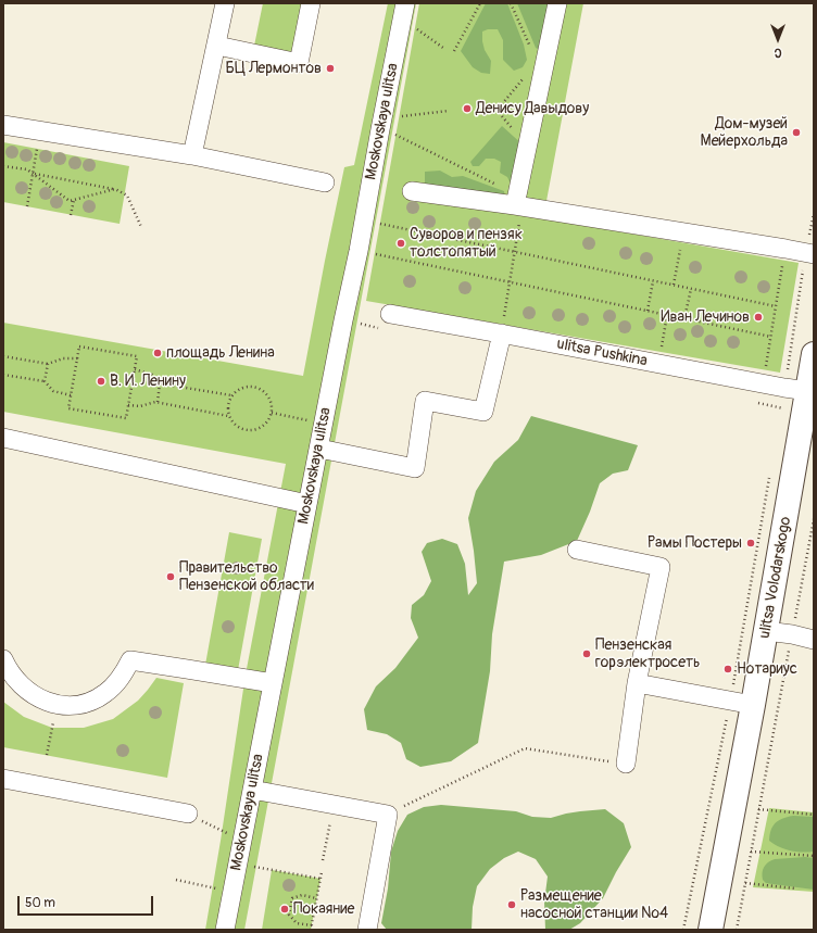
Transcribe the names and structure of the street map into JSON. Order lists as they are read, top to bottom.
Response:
{
  "streets": {
    "main road": ["ulitsa Volodarskogo"],
    "street": ["Moskovskaya ulitsa", "ulitsa Pushkina"]
  },
  "crossings": [
    ["ulitsa Pushkina", "ulitsa Volodarskogo"]
  ],
  "places": [
    "БЦ Лермонтов",
    "Денису Давыдову",
    "Дом-музей Мейерхольда",
    "Суворов и пензяк толстопятый",
    "Иван Лечинов",
    "площадь Ленина",
    "В. И. Ленину",
    "Рамы Постеры",
    "Правительство Пензенской области",
    "Пензенская горэлектросеть",
    "Нотариус",
    "Размещение насосной станции №4",
    "Покаяние"
  ],
  "scale_bar": "50 m",
  "north": "bottom"
}
